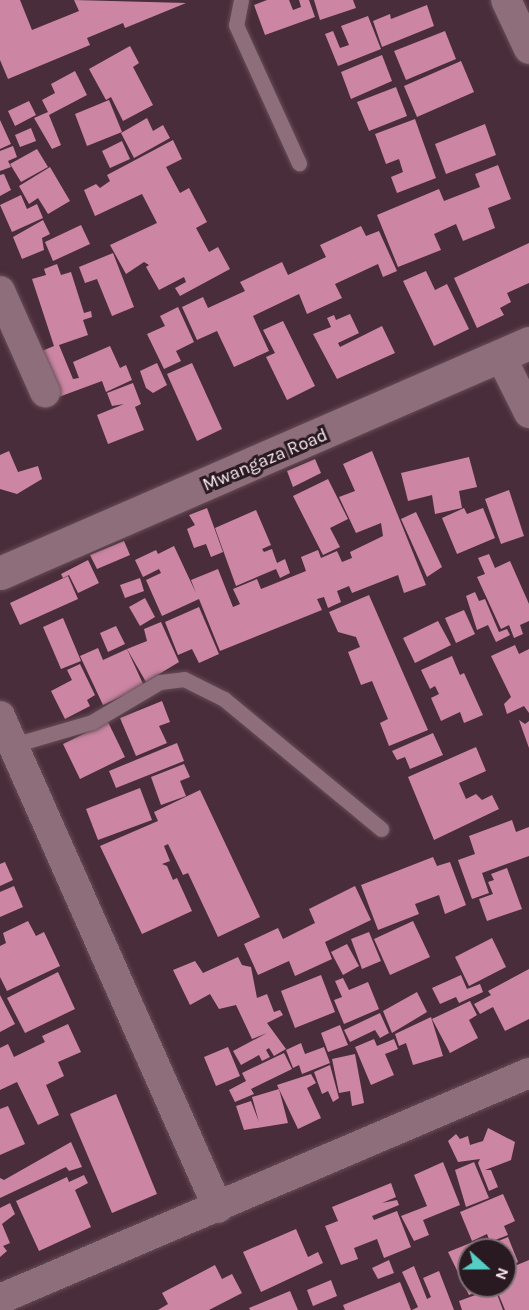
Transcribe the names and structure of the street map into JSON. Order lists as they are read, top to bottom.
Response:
{
  "streets": {
    "main road": ["Mwangaza Road"]
  },
  "north": "right"
}
